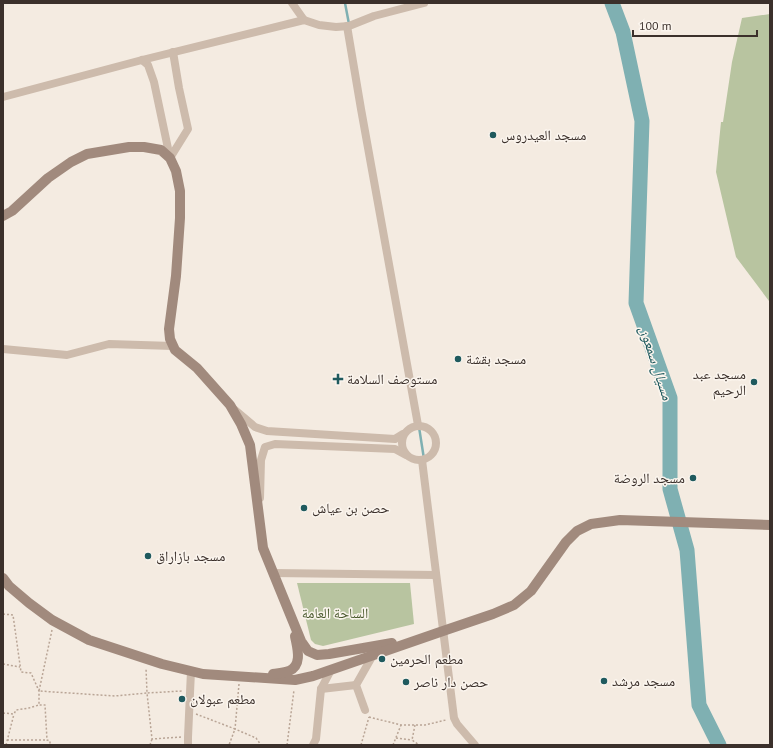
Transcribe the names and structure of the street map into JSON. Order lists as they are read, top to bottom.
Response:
{
  "water": ["مسيال سمعون"],
  "parks": ["الساحة العامة"],
  "places": {
    "other": [
      "مسجد العيدروس",
      "مسجد بقشة",
      "مسجد عبد الرحيم",
      "مسجد الروضة",
      "حصن بن عياش",
      "مسجد بازاراق",
      "مطعم الحرمين",
      "مسجد مرشد",
      "حصن دار ناصر",
      "مطعم عبولان"
    ],
    "health": ["مستوصف السلامة"]
  },
  "scale_bar": "100 m"
}
